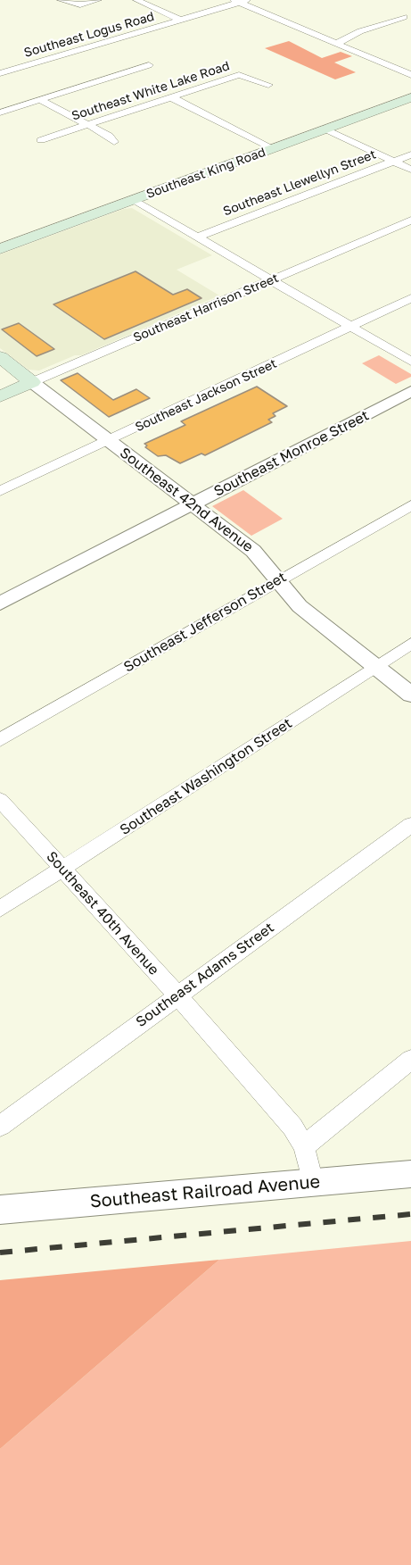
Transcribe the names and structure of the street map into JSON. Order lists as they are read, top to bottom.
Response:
{
  "streets": {
    "main road": ["Southeast King Road", "Southeast Harrison Street", "Southeast 42nd Avenue"],
    "street": [
      "Southeast Logus Road",
      "Southeast White Lake Road",
      "Southeast Llewellyn Street",
      "Southeast Jackson Street",
      "Southeast Monroe Street",
      "Southeast Jefferson Street",
      "Southeast Washington Street",
      "Southeast 40th Avenue",
      "Southeast Adams Street",
      "Southeast Railroad Avenue"
    ]
  },
  "crossings": [
    ["Southeast Harrison Street", "Southeast 42nd Avenue"],
    ["Southeast Jackson Street", "Southeast 42nd Avenue"],
    ["Southeast Monroe Street", "Southeast 42nd Avenue"],
    ["Southeast 42nd Avenue", "Southeast Jefferson Street"],
    ["Southeast 42nd Avenue", "Southeast Washington Street"],
    ["Southeast Washington Street", "Southeast 40th Avenue"],
    ["Southeast 40th Avenue", "Southeast Adams Street"],
    ["Southeast 40th Avenue", "Southeast Railroad Avenue"]
  ]
}
